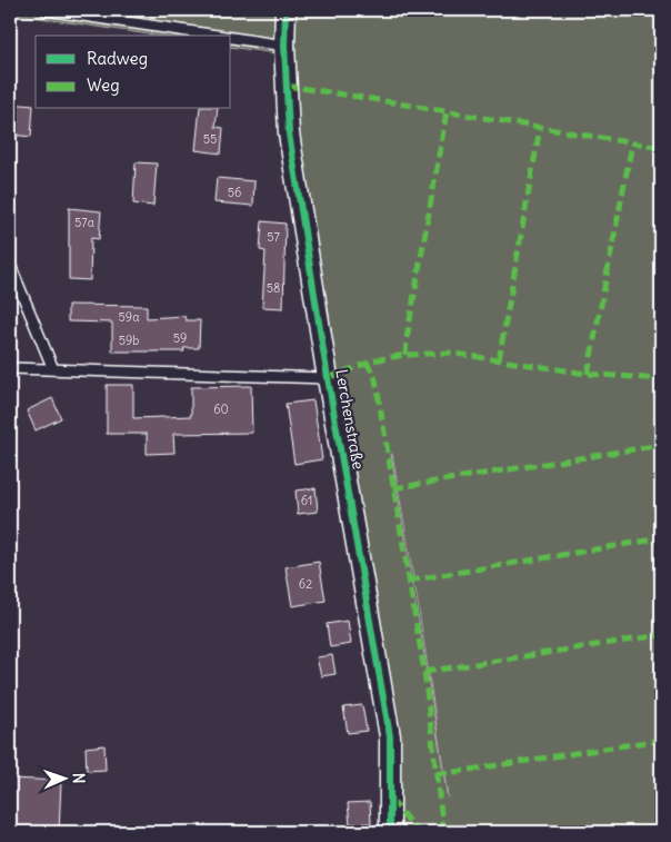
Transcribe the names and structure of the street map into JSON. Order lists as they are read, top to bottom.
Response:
{
  "streets": {
    "street": ["Lerchenstraße"]
  },
  "house_numbers": [
    "55",
    "56",
    "57a",
    "57",
    "58",
    "59a",
    "59",
    "59b",
    "60",
    "61",
    "62"
  ],
  "legend": ["Radweg", "Weg"],
  "north": "right"
}
